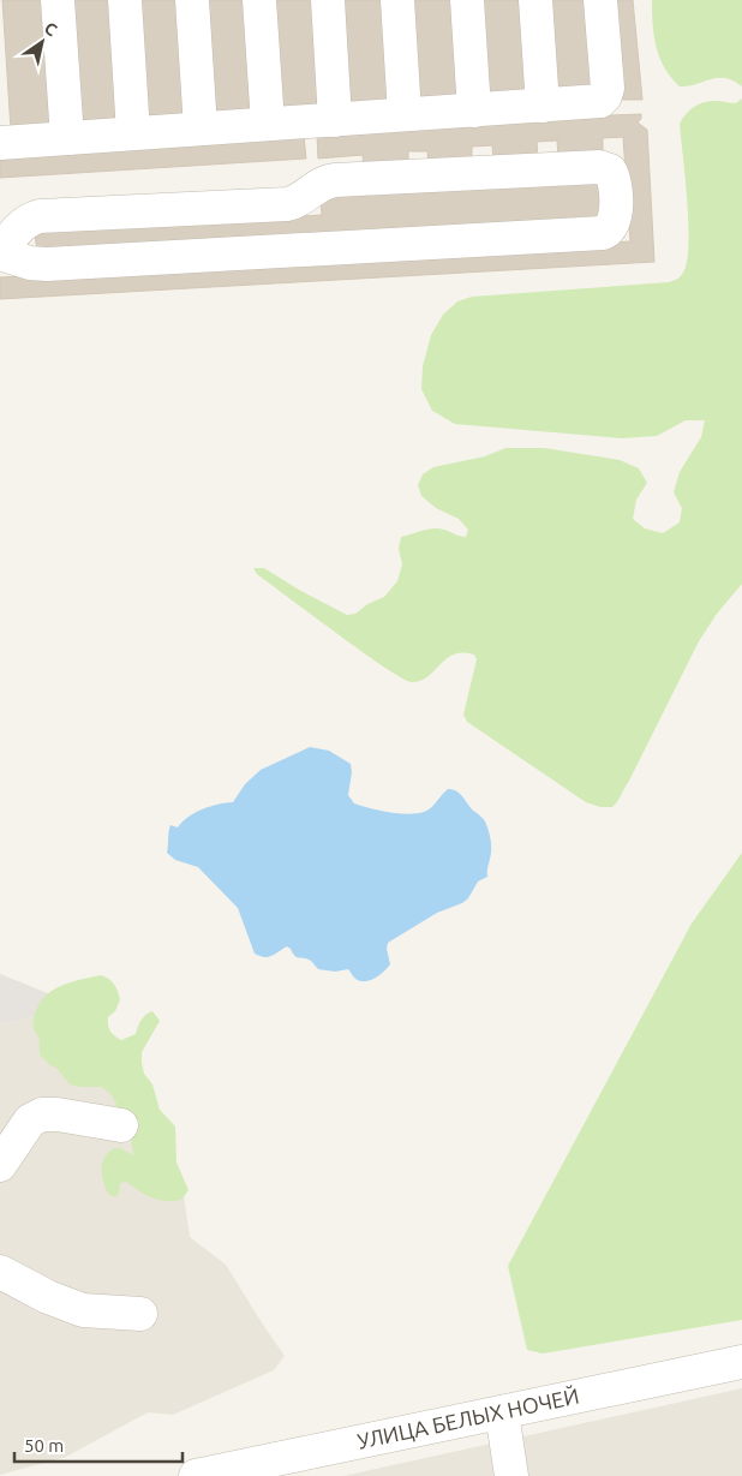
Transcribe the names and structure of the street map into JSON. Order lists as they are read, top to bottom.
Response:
{
  "streets": {
    "street": ["УЛИЦА БЕЛЫХ НОЧЕЙ"]
  },
  "scale_bar": "50 m",
  "north": "top right"
}
